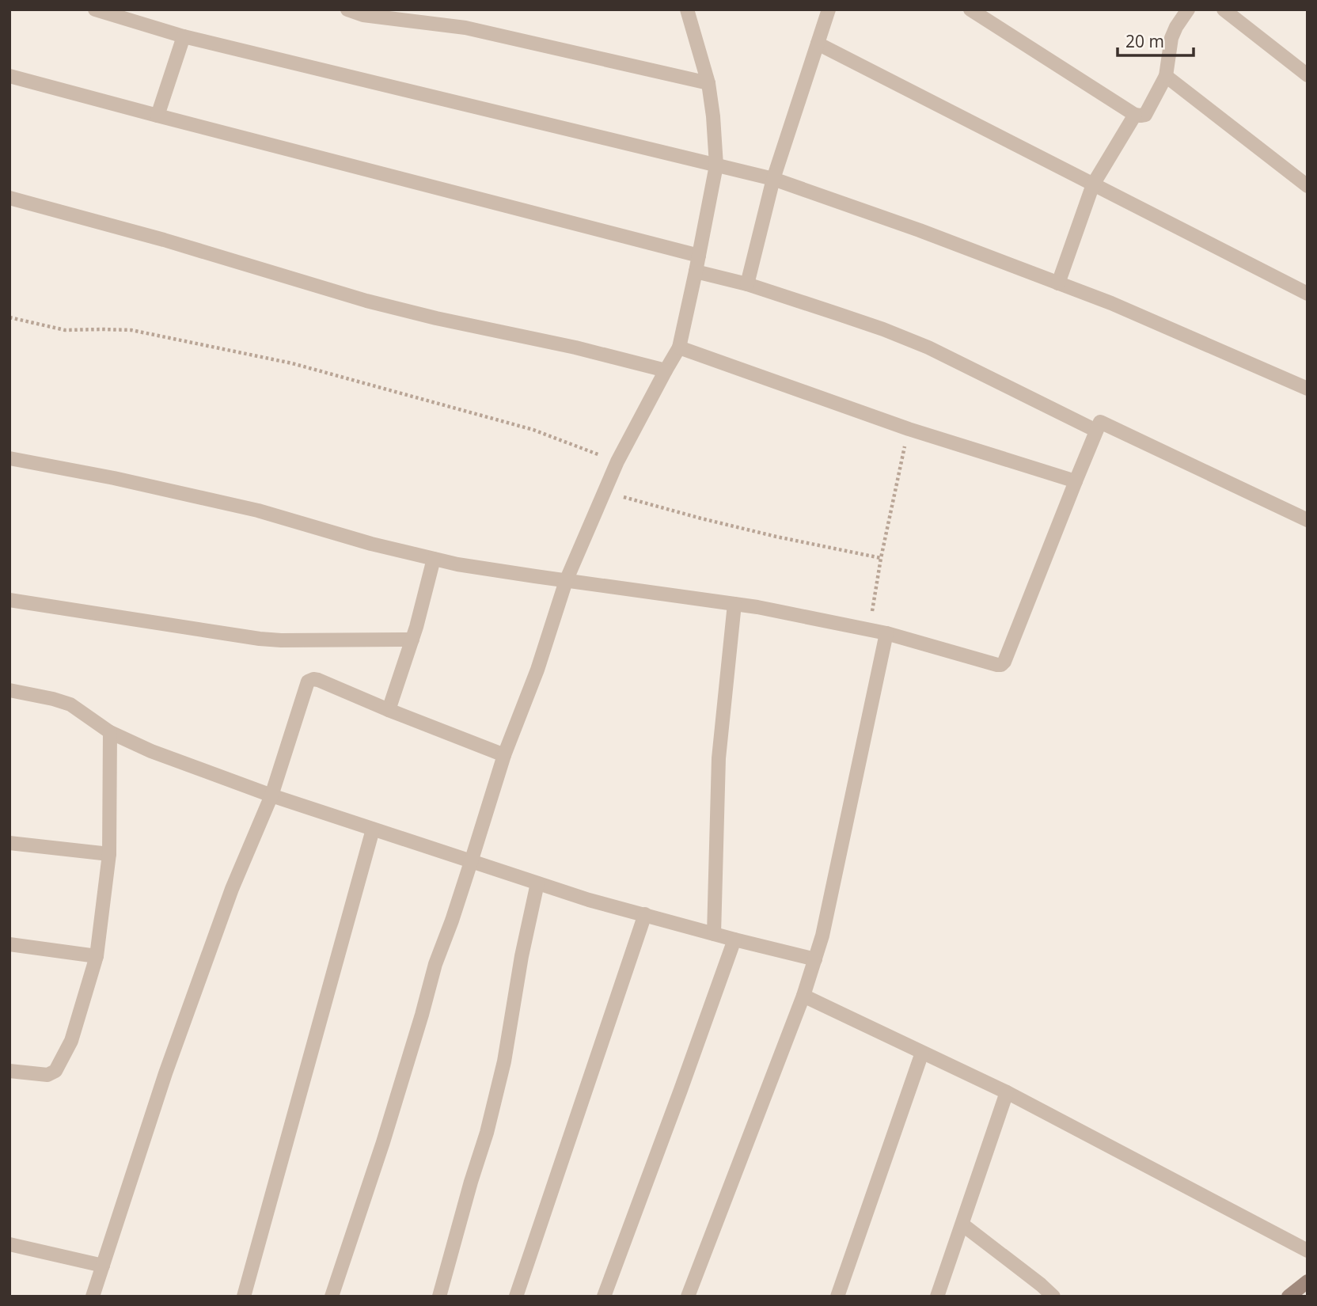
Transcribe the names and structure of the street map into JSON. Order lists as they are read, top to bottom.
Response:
{
  "scale_bar": "20 m"
}
